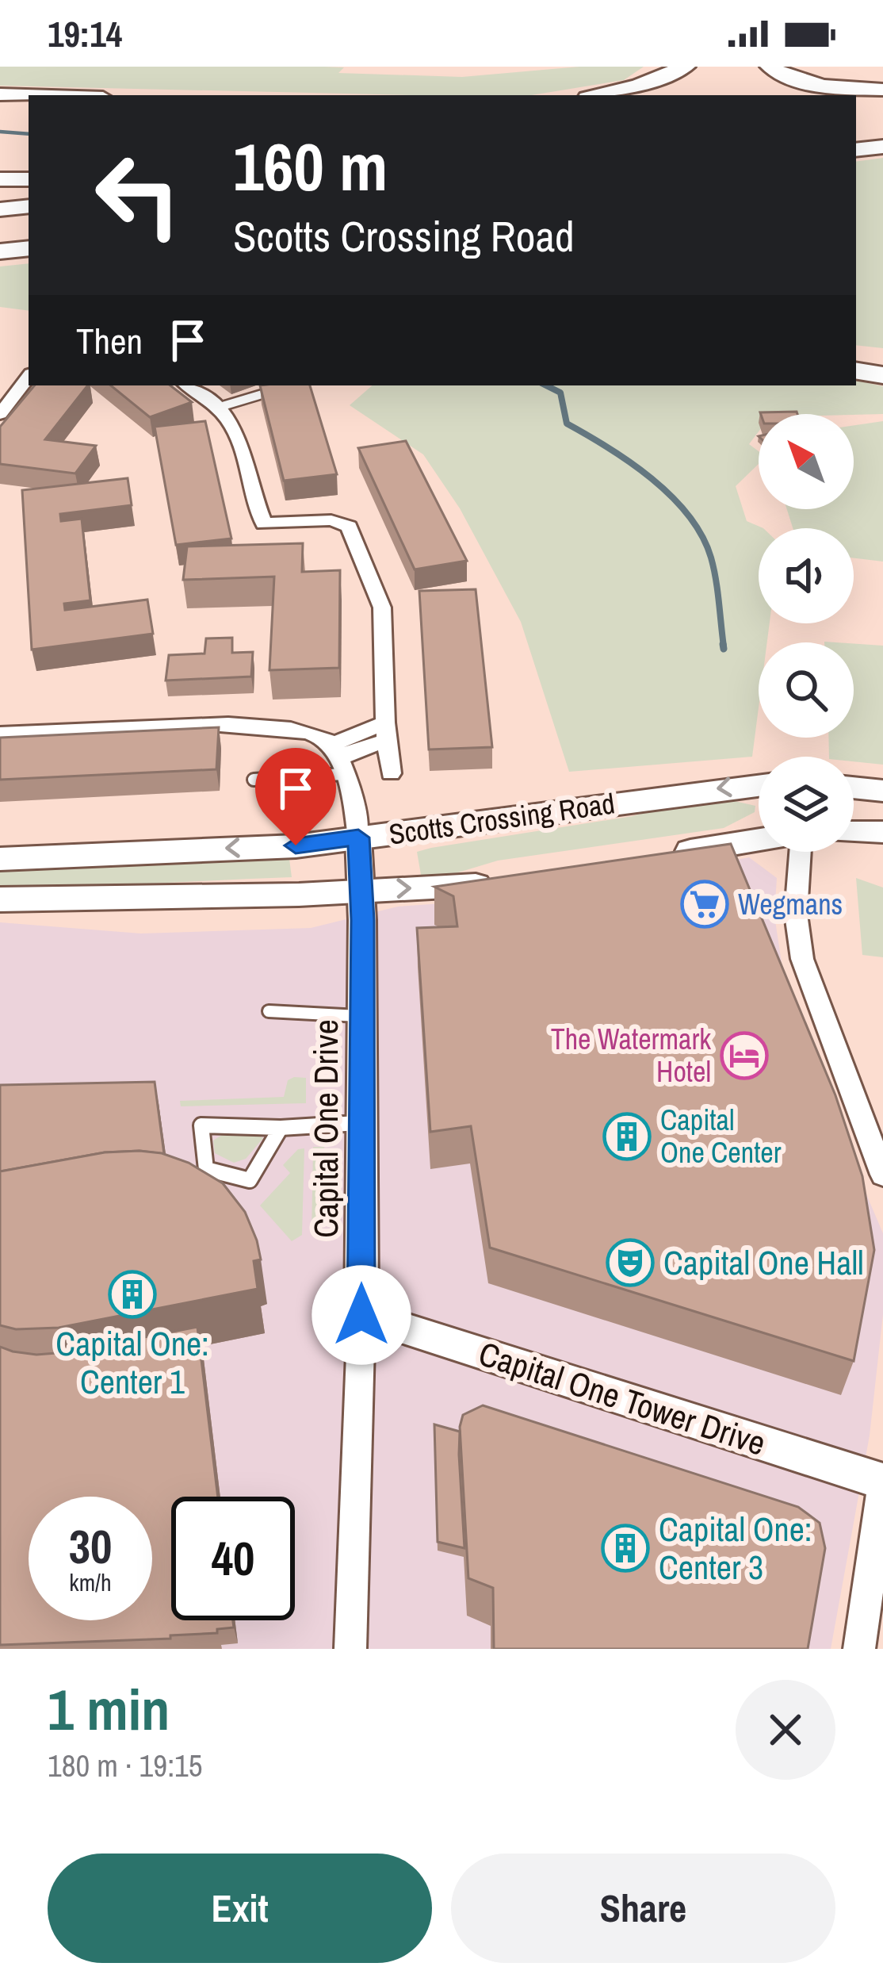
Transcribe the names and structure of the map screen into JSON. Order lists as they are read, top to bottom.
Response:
{
  "streets": {
    "main road": ["Scotts Crossing Road"],
    "street": ["Capital One Drive", "Capital One Tower Drive"]
  },
  "crossings": [
    ["Scotts Crossing Road", "Capital One Drive"],
    ["Capital One Drive", "Capital One Tower Drive"]
  ],
  "places": {
    "supermarket": ["Wegmans"],
    "hotel": ["The Watermark Hotel"],
    "building": ["Capital One Center", "Capital One: Center 1", "Capital One: Center 3"],
    "theatre": ["Capital One Hall"]
  },
  "north": "top left",
  "page": {
    "status": "19:14",
    "turn": ["160 m", "Scotts Crossing Road"],
    "then": "Then",
    "speed": "30 km/h",
    "limit": "40",
    "heading": ["1 min", "180 m · 19:15"],
    "buttons": ["Exit", "Share"]
  }
}
